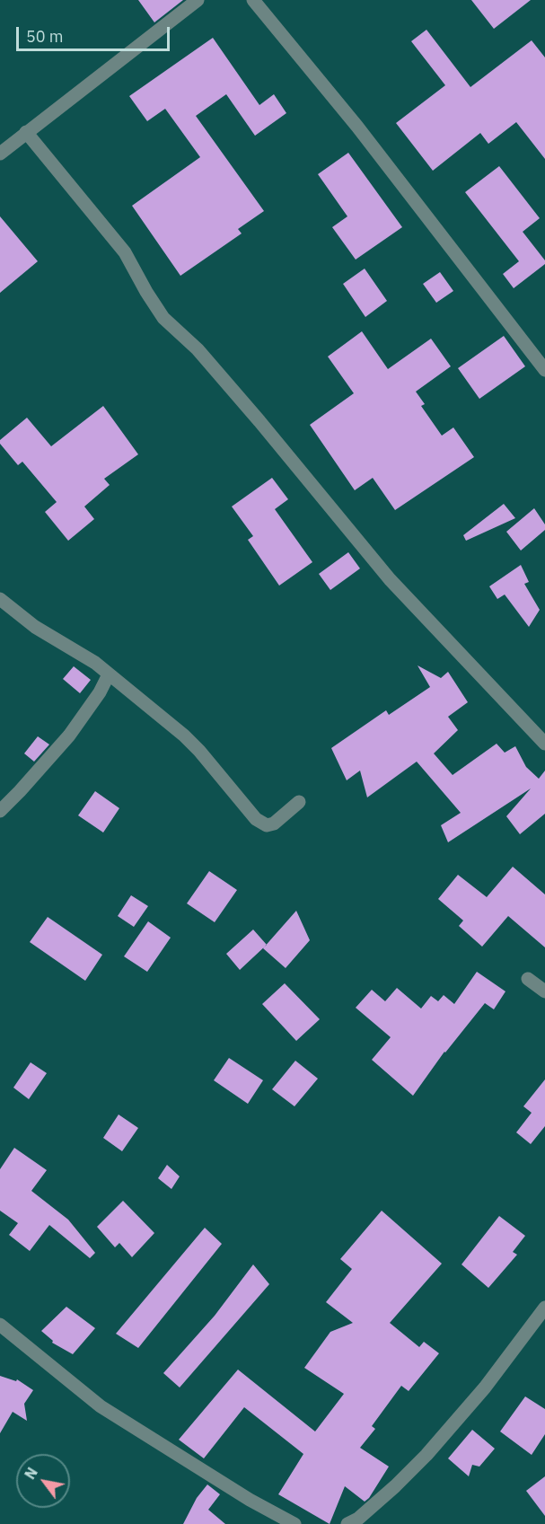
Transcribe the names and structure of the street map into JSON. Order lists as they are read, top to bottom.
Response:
{
  "scale_bar": "50 m",
  "north": "top left"
}
